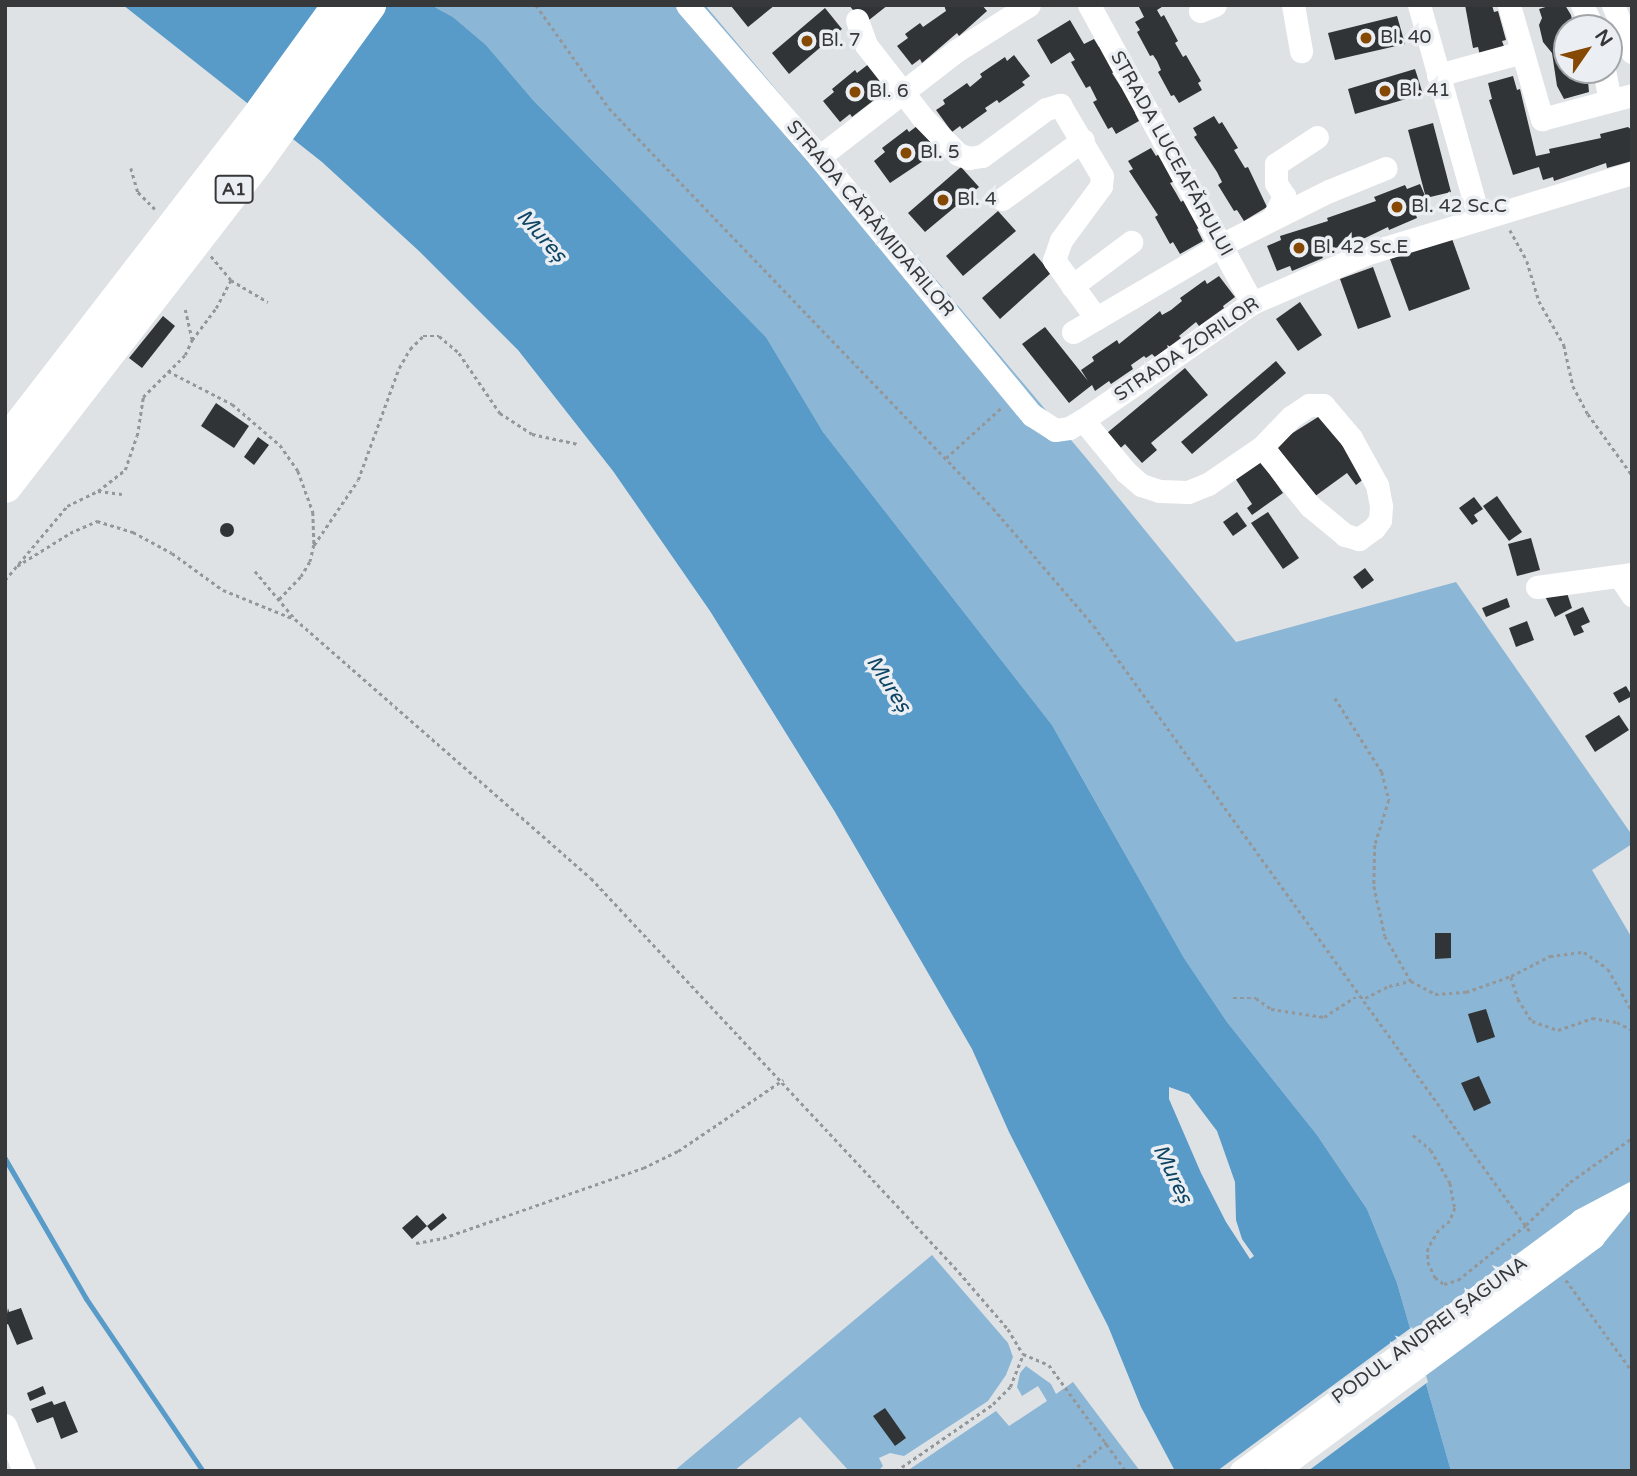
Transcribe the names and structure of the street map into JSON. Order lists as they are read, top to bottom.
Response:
{
  "streets": {
    "highway": ["A1"],
    "street": [
      "STRADA LUCEAFĂRULUI",
      "STRADA CĂRĂMIDARILOR",
      "STRADA ZORILOR",
      "PODUL ANDREI ȘAGUNA"
    ]
  },
  "crossings": [
    ["STRADA LUCEAFĂRULUI", "STRADA ZORILOR"],
    ["STRADA CĂRĂMIDARILOR", "STRADA ZORILOR"]
  ],
  "water": ["Mureș"],
  "places": [
    "Bl. 40",
    "Bl. 7",
    "Bl. 41",
    "Bl. 6",
    "Bl. 5",
    "Bl. 4",
    "Bl. 42 Sc.C",
    "Bl. 42 Sc.E"
  ],
  "north": "top right"
}
